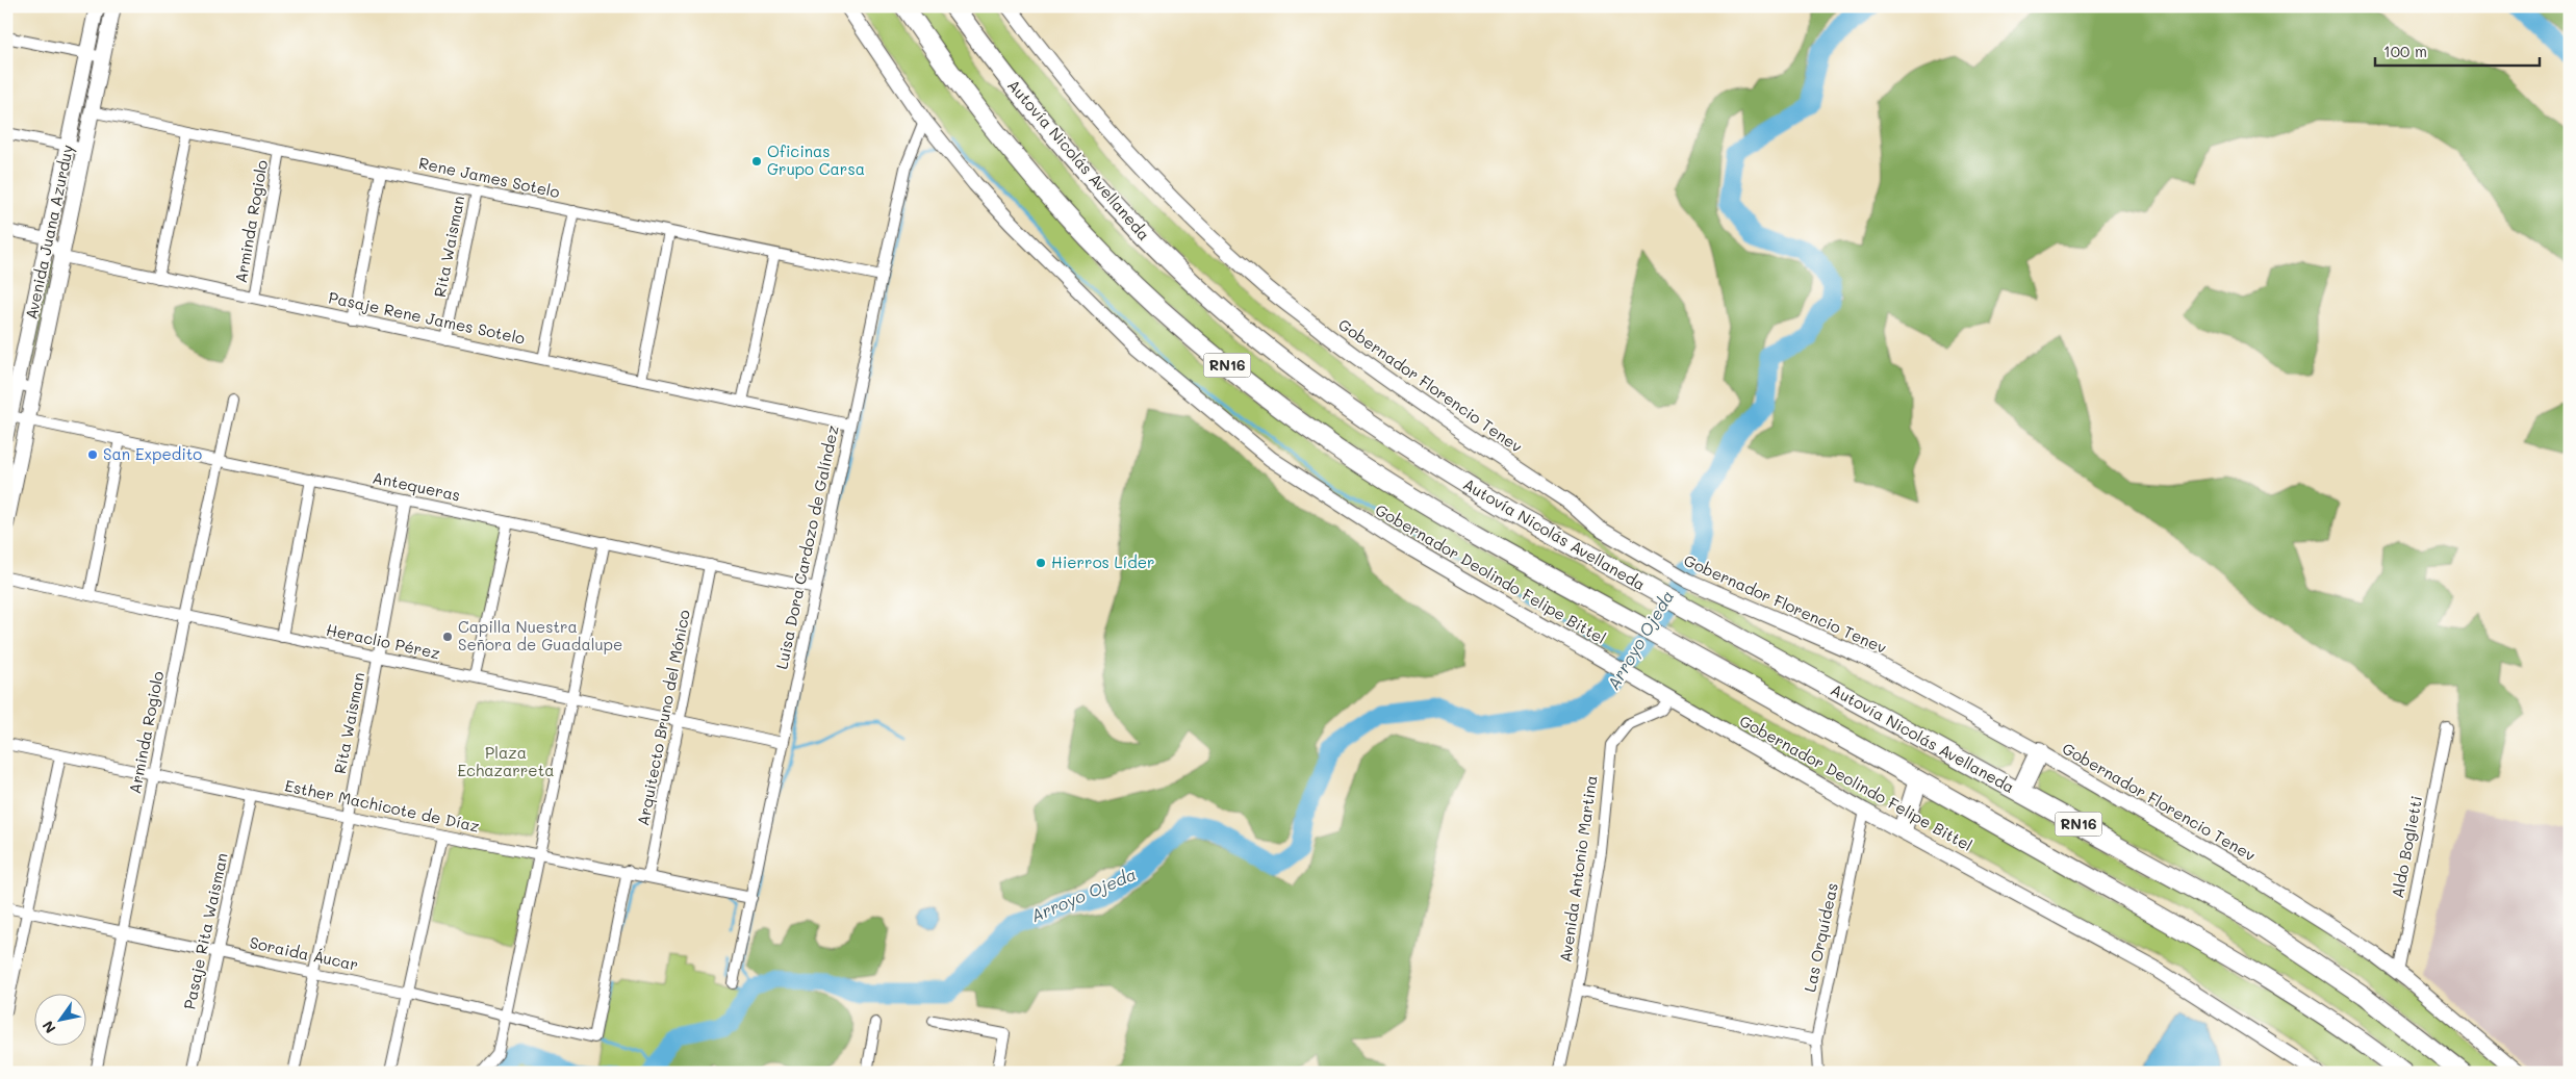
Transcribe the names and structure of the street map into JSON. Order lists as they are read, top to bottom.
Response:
{
  "streets": {
    "highway": ["Autovía Nicolás Avellaneda", "RN16"],
    "street": [
      "Rene James Sotelo",
      "Arminda Rogiolo",
      "Avenida Juana Azurduy",
      "Rita Waisman",
      "Pasaje Rene James Sotelo",
      "Gobernador Florencio Tenev",
      "Antequeras",
      "Luisa Dora Cardozo de Galíndez",
      "Gobernador Deolindo Felipe Bittel",
      "Heraclio Pérez",
      "Arquitecto Bruno del Mónico",
      "Esther Machicote de Díaz",
      "Aldo Boglietti",
      "Avenida Antonio Martina",
      "Pasaje Rita Waisman",
      "Las Orquídeas",
      "Soraida Áucar"
    ]
  },
  "crossings": [
    ["Rene James Sotelo", "Arminda Rogiolo"],
    ["Rene James Sotelo", "Avenida Juana Azurduy"],
    ["Rene James Sotelo", "Rita Waisman"],
    ["Rene James Sotelo", "Luisa Dora Cardozo de Galíndez"],
    ["Arminda Rogiolo", "Pasaje Rene James Sotelo"],
    ["Arminda Rogiolo", "Antequeras"],
    ["Arminda Rogiolo", "Heraclio Pérez"],
    ["Arminda Rogiolo", "Esther Machicote de Díaz"],
    ["Arminda Rogiolo", "Soraida Áucar"],
    ["Avenida Juana Azurduy", "Pasaje Rene James Sotelo"],
    ["Avenida Juana Azurduy", "Antequeras"],
    ["Rita Waisman", "Pasaje Rene James Sotelo"],
    ["Rita Waisman", "Antequeras"],
    ["Rita Waisman", "Heraclio Pérez"],
    ["Rita Waisman", "Esther Machicote de Díaz"],
    ["Rita Waisman", "Soraida Áucar"],
    ["Pasaje Rene James Sotelo", "Luisa Dora Cardozo de Galíndez"],
    ["Gobernador Florencio Tenev", "Aldo Boglietti"],
    ["Antequeras", "Luisa Dora Cardozo de Galíndez"],
    ["Antequeras", "Arquitecto Bruno del Mónico"],
    ["Luisa Dora Cardozo de Galíndez", "Gobernador Deolindo Felipe Bittel"],
    ["Luisa Dora Cardozo de Galíndez", "Heraclio Pérez"],
    ["Luisa Dora Cardozo de Galíndez", "Esther Machicote de Díaz"],
    ["Gobernador Deolindo Felipe Bittel", "Avenida Antonio Martina"],
    ["Gobernador Deolindo Felipe Bittel", "Las Orquídeas"],
    ["Heraclio Pérez", "Arquitecto Bruno del Mónico"],
    ["Arquitecto Bruno del Mónico", "Esther Machicote de Díaz"],
    ["Esther Machicote de Díaz", "Pasaje Rita Waisman"],
    ["Esther Machicote de Díaz", "Soraida Áucar"],
    ["Pasaje Rita Waisman", "Soraida Áucar"]
  ],
  "water": ["Arroyo Ojeda"],
  "parks": ["Plaza Echazarreta"],
  "places": [
    "Oficinas Grupo Carsa",
    "San Expedito",
    "Hierros Líder",
    "Capilla Nuestra Señora de Guadalupe"
  ],
  "scale_bar": "100 m",
  "north": "bottom left"
}
